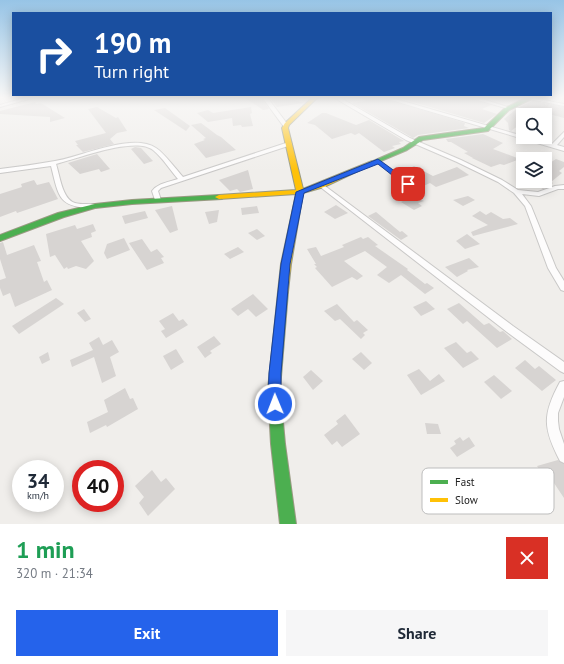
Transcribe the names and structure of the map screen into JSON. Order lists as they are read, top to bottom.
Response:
{
  "legend": ["Fast", "Slow"],
  "page": {
    "turn": ["190 m", "Turn right"],
    "speed": "34 km/h",
    "limit": "40",
    "heading": ["1 min", "320 m · 21:34"],
    "buttons": ["Exit", "Share"]
  }
}
